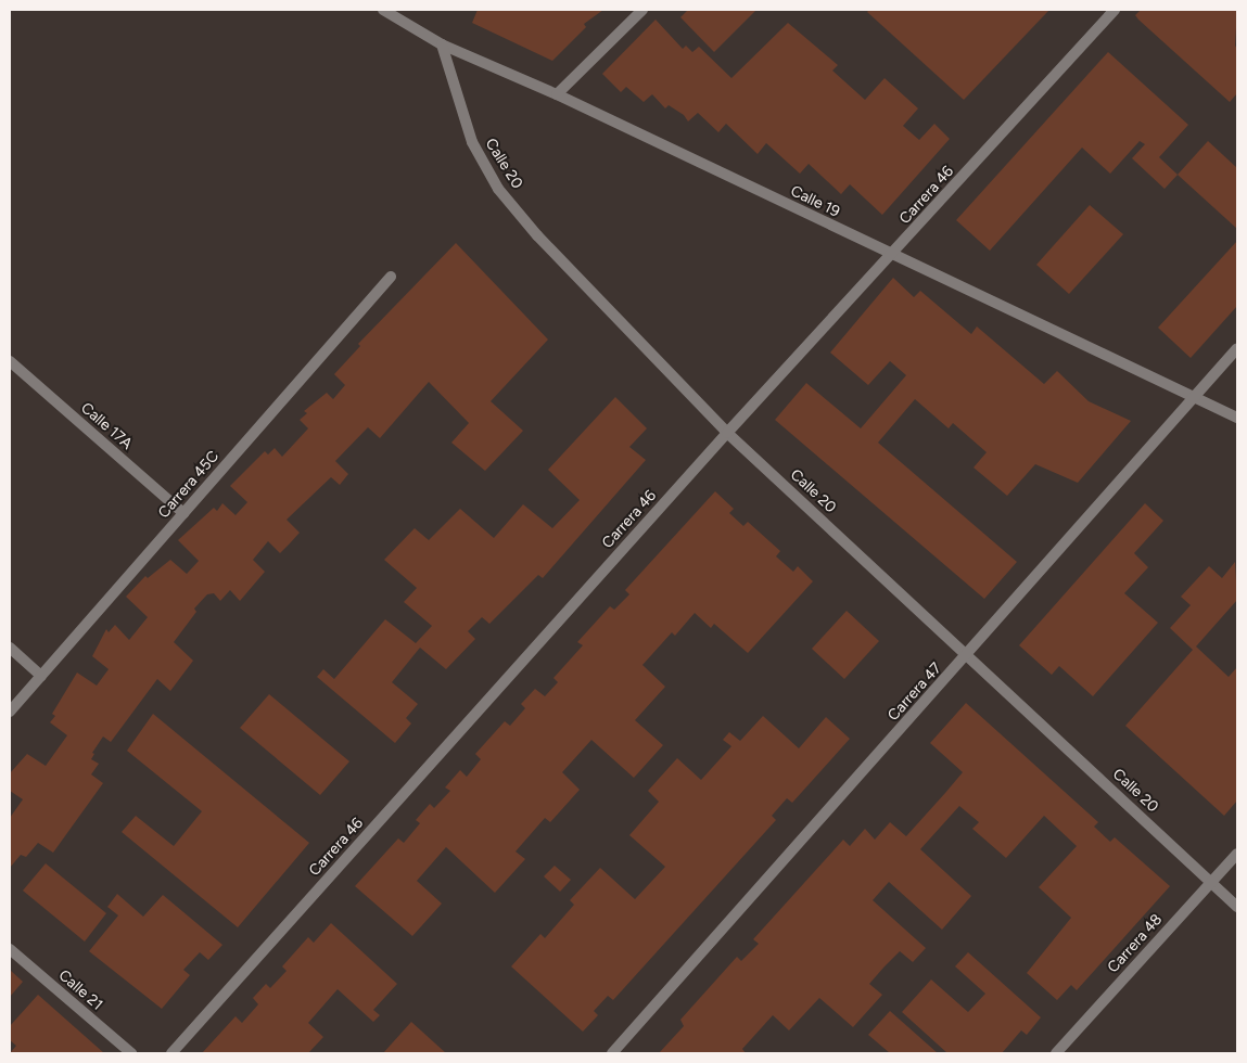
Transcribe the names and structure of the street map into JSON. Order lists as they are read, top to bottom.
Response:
{
  "streets": {
    "street": [
      "Calle 20",
      "Carrera 46",
      "Calle 19",
      "Calle 17A",
      "Carrera 45C",
      "Carrera 47",
      "Carrera 48",
      "Calle 21"
    ]
  },
  "crossings": [
    ["Calle 20", "Carrera 46"],
    ["Calle 20", "Calle 19"],
    ["Calle 20", "Carrera 47"],
    ["Calle 20", "Carrera 48"],
    ["Carrera 46", "Calle 19"],
    ["Calle 19", "Carrera 47"],
    ["Calle 17A", "Carrera 45C"]
  ]
}
